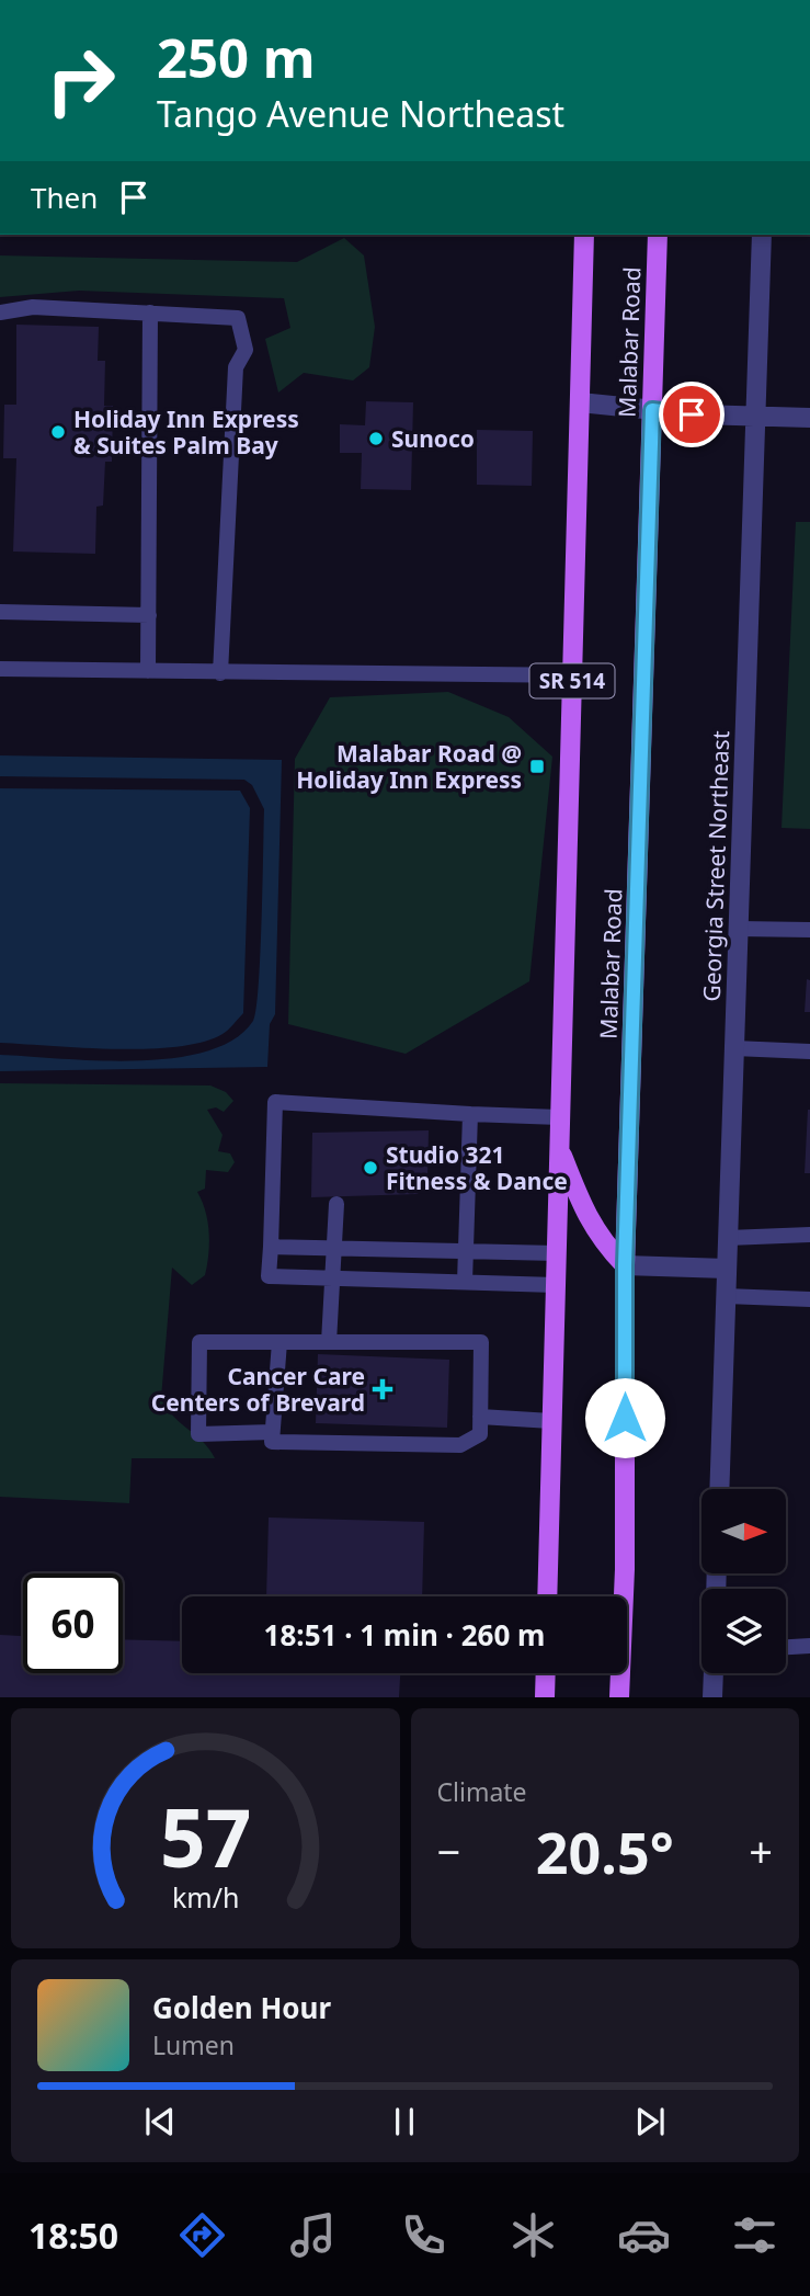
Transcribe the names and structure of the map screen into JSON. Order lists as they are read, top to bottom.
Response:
{
  "streets": {
    "main road": ["Malabar Road", "SR 514"],
    "street": ["Georgia Street Northeast"]
  },
  "places": {
    "other": ["Holiday Inn Express & Suites Palm Bay", "Sunoco", "Studio 321 Fitness & Dance"],
    "transit": ["Malabar Road @ Holiday Inn Express"],
    "health": ["Cancer Care Centers of Brevard"]
  },
  "north": "right",
  "page": {
    "turn": ["250 m", "Tango Avenue Northeast"],
    "then": "Then",
    "limit": "60",
    "trip": "18:51 · 1 min · 260 m",
    "tile": "Climate",
    "heat": ["−", "20.5°", "+"],
    "song": ["Golden Hour", "Lumen"],
    "tabs": "18:50",
    "gauge": ["57", "km/h"]
  }
}
